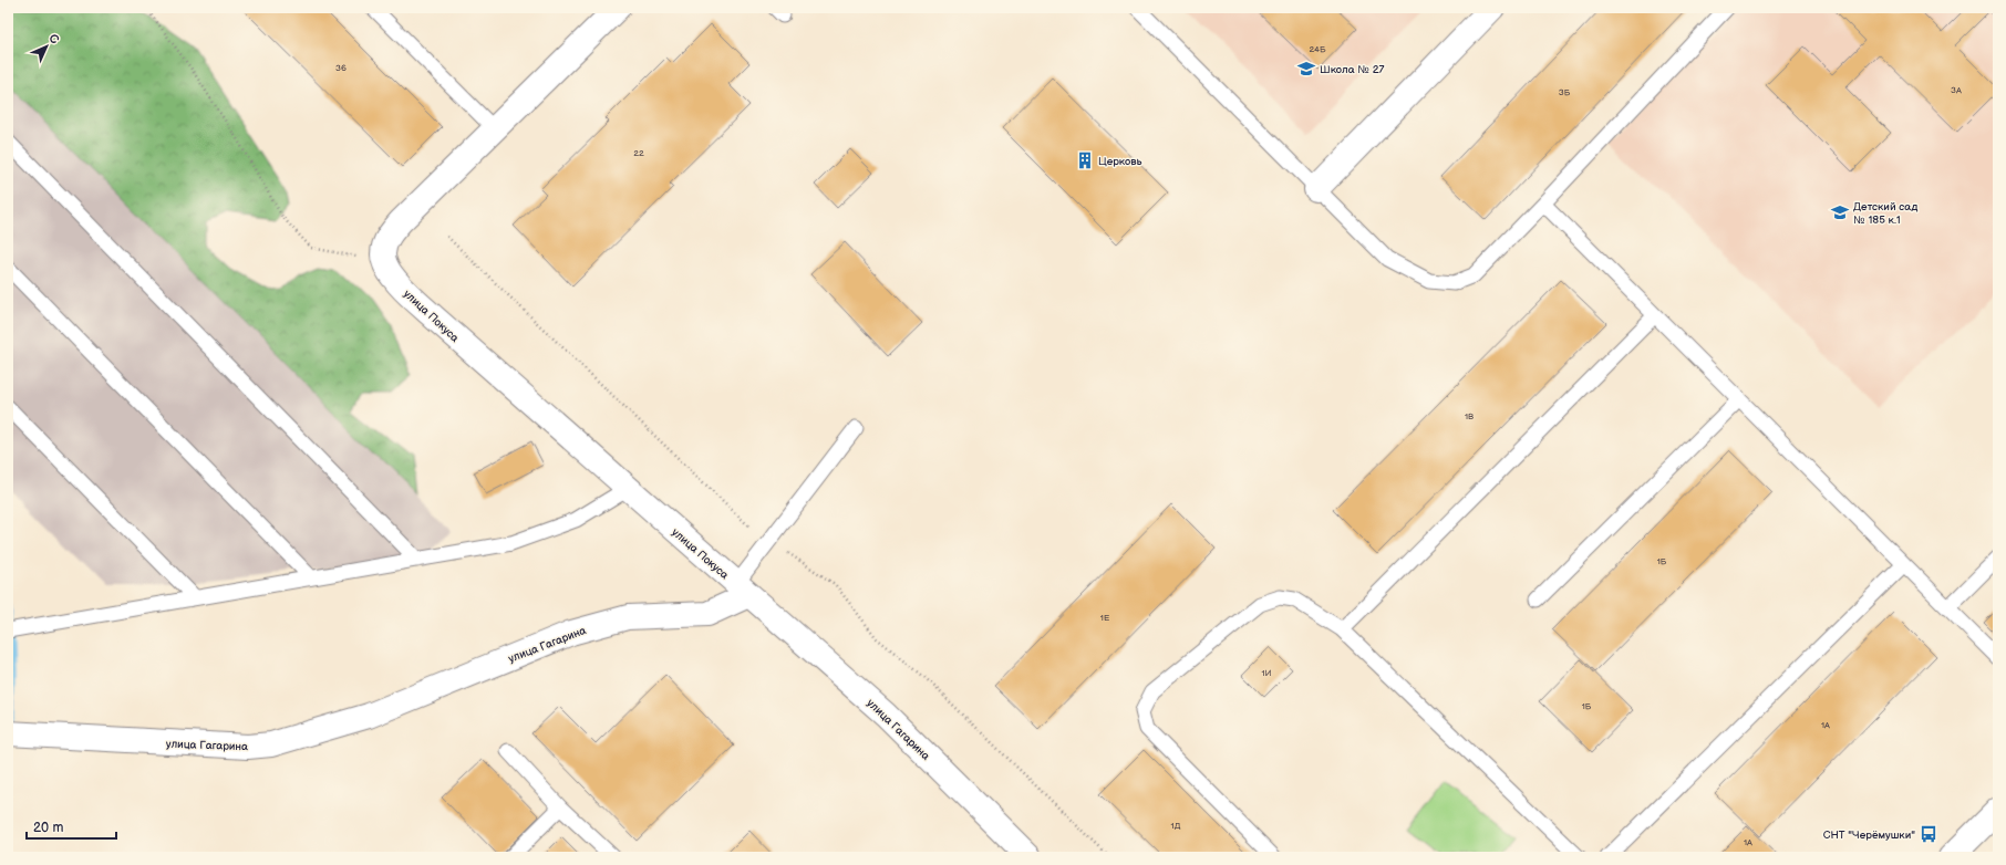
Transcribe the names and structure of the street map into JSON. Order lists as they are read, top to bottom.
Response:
{
  "streets": {
    "street": ["улица Покуса", "улица Гагарина"]
  },
  "crossings": [
    ["улица Покуса", "улица Гагарина"]
  ],
  "places": {
    "school or university": ["Школа № 27", "Детский сад № 185 к.1"],
    "building": ["Церковь"],
    "bus stop": ["СНТ \"Черёмушки\""]
  },
  "house_numbers": [
    "24Б",
    "36",
    "3А",
    "3Б",
    "22",
    "1В",
    "1Б",
    "1Е",
    "1И",
    "1Б",
    "1А",
    "1Д",
    "1А"
  ],
  "scale_bar": "20 m",
  "north": "top right"
}
